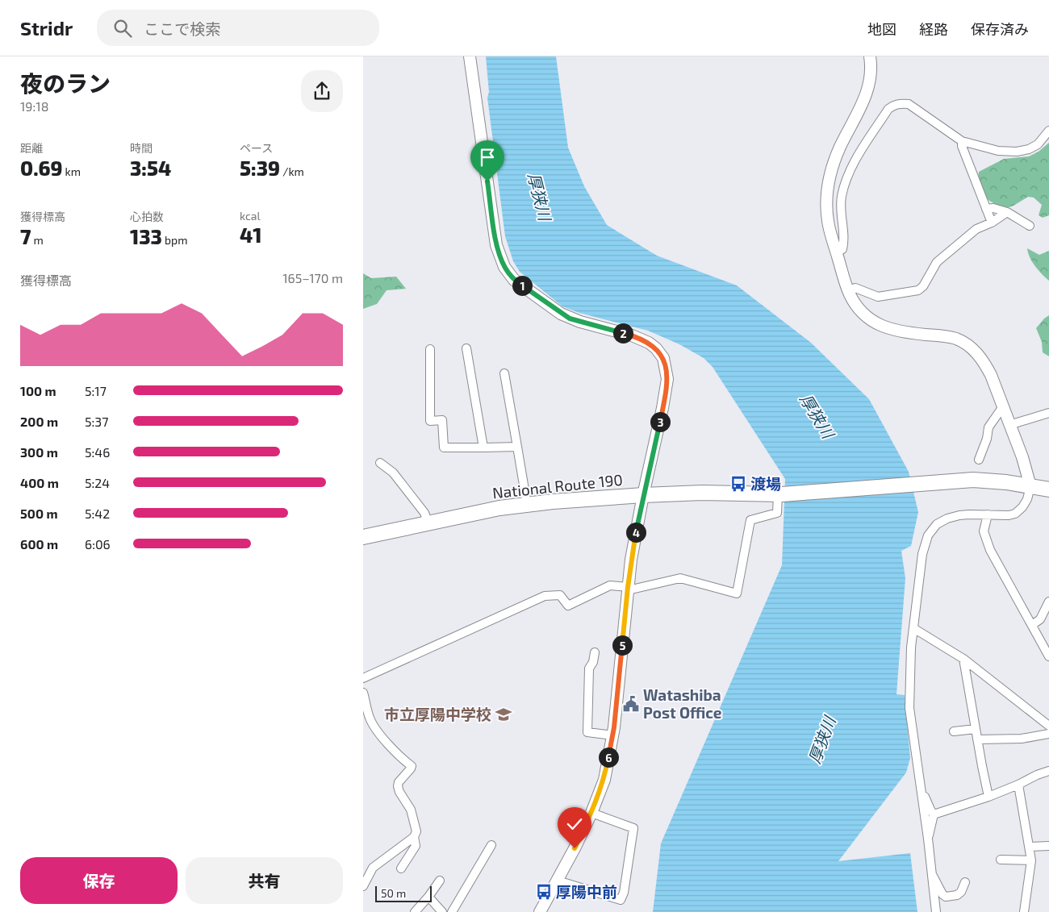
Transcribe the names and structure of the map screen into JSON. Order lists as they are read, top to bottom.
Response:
{
  "streets": {
    "highway": ["National Route 190"]
  },
  "water": ["厚狭川"],
  "places": {
    "bus stop": ["渡場", "厚陽中前"],
    "public building": ["Watashiba Post Office"],
    "school or university": ["市立厚陽中学校"]
  },
  "scale_bar": "50 m",
  "page": {
    "header": "Stridr",
    "search": "ここで検索",
    "nav": ["地図", "経路", "保存済み"],
    "heading": ["夜のラン", "19:18"],
    "stats": [
      ["距離", "0.69 km"],
      ["時間", "3:54"],
      ["ペース", "5:39 /km"],
      ["獲得標高", "7 m"],
      ["心拍数", "133 bpm"],
      ["kcal", "41"]
    ],
    "chart": ["獲得標高", "165–170 m"],
    "pins": [
      "1",
      "2",
      "3",
      "4",
      "5",
      "6"
    ],
    "list": [
      {
        "name": "100 m",
        "note": "5:17"
      },
      {
        "name": "200 m",
        "note": "5:37"
      },
      {
        "name": "300 m",
        "note": "5:46"
      },
      {
        "name": "400 m",
        "note": "5:24"
      },
      {
        "name": "500 m",
        "note": "5:42"
      },
      {
        "name": "600 m",
        "note": "6:06"
      }
    ],
    "buttons": ["保存", "共有"],
    "scale": "50 m"
  }
}
